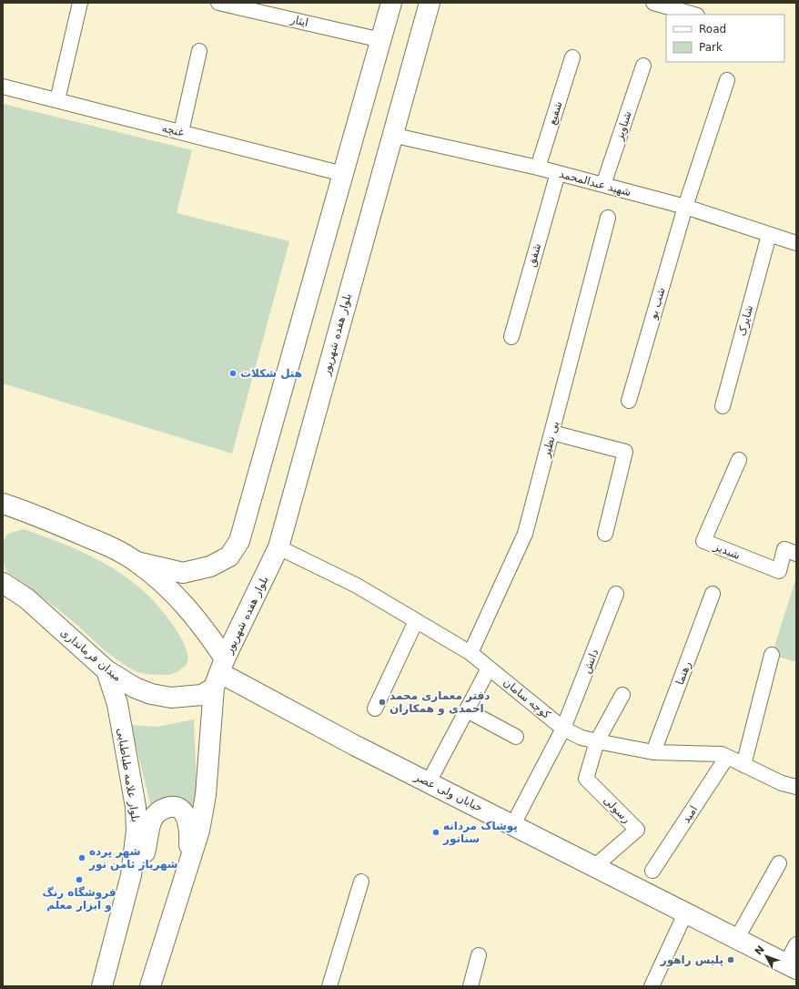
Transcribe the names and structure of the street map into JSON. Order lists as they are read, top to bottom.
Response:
{
  "streets": {
    "main road": [
      "بلوار هفده شهریور",
      "میدان فرمانداری",
      "بلوار علامه طباطبایی",
      "خیابان ولی عصر"
    ],
    "street": [
      "ایثار",
      "شفیع",
      "شباویز",
      "غنچه",
      "شهید عبدالمحمد",
      "شفق",
      "شب بو",
      "شاپرک",
      "بی نظیر",
      "شبدیز",
      "دانش",
      "رهنما",
      "کوچه سامان",
      "رسولی",
      "امید"
    ]
  },
  "crossings": [
    ["شفیع", "شهید عبدالمحمد"],
    ["شباویز", "شهید عبدالمحمد"],
    ["شهید عبدالمحمد", "شفق"],
    ["شهید عبدالمحمد", "شب بو"],
    ["شهید عبدالمحمد", "شاپرک"],
    ["شهید عبدالمحمد", "بلوار هفده شهریور"],
    ["بلوار هفده شهریور", "میدان فرمانداری"],
    ["بلوار هفده شهریور", "کوچه سامان"],
    ["بلوار هفده شهریور", "خیابان ولی عصر"],
    ["بی نظیر", "کوچه سامان"],
    ["میدان فرمانداری", "بلوار علامه طباطبایی"],
    ["میدان فرمانداری", "خیابان ولی عصر"],
    ["دانش", "کوچه سامان"],
    ["دانش", "خیابان ولی عصر"],
    ["رهنما", "کوچه سامان"],
    ["کوچه سامان", "رسولی"],
    ["کوچه سامان", "امید"],
    ["خیابان ولی عصر", "رسولی"]
  ],
  "places": [
    "هتل شکلات",
    "دفتر معماری محمد احمدی و همکاران",
    "پوشاک مردانه سناتور",
    "شهر پرده شهریار ثامن نور",
    "فروشگاه رنگ و ابزار معلم",
    "پلیس راهور"
  ],
  "legend": ["Road", "Park"],
  "north": "top left"
}
